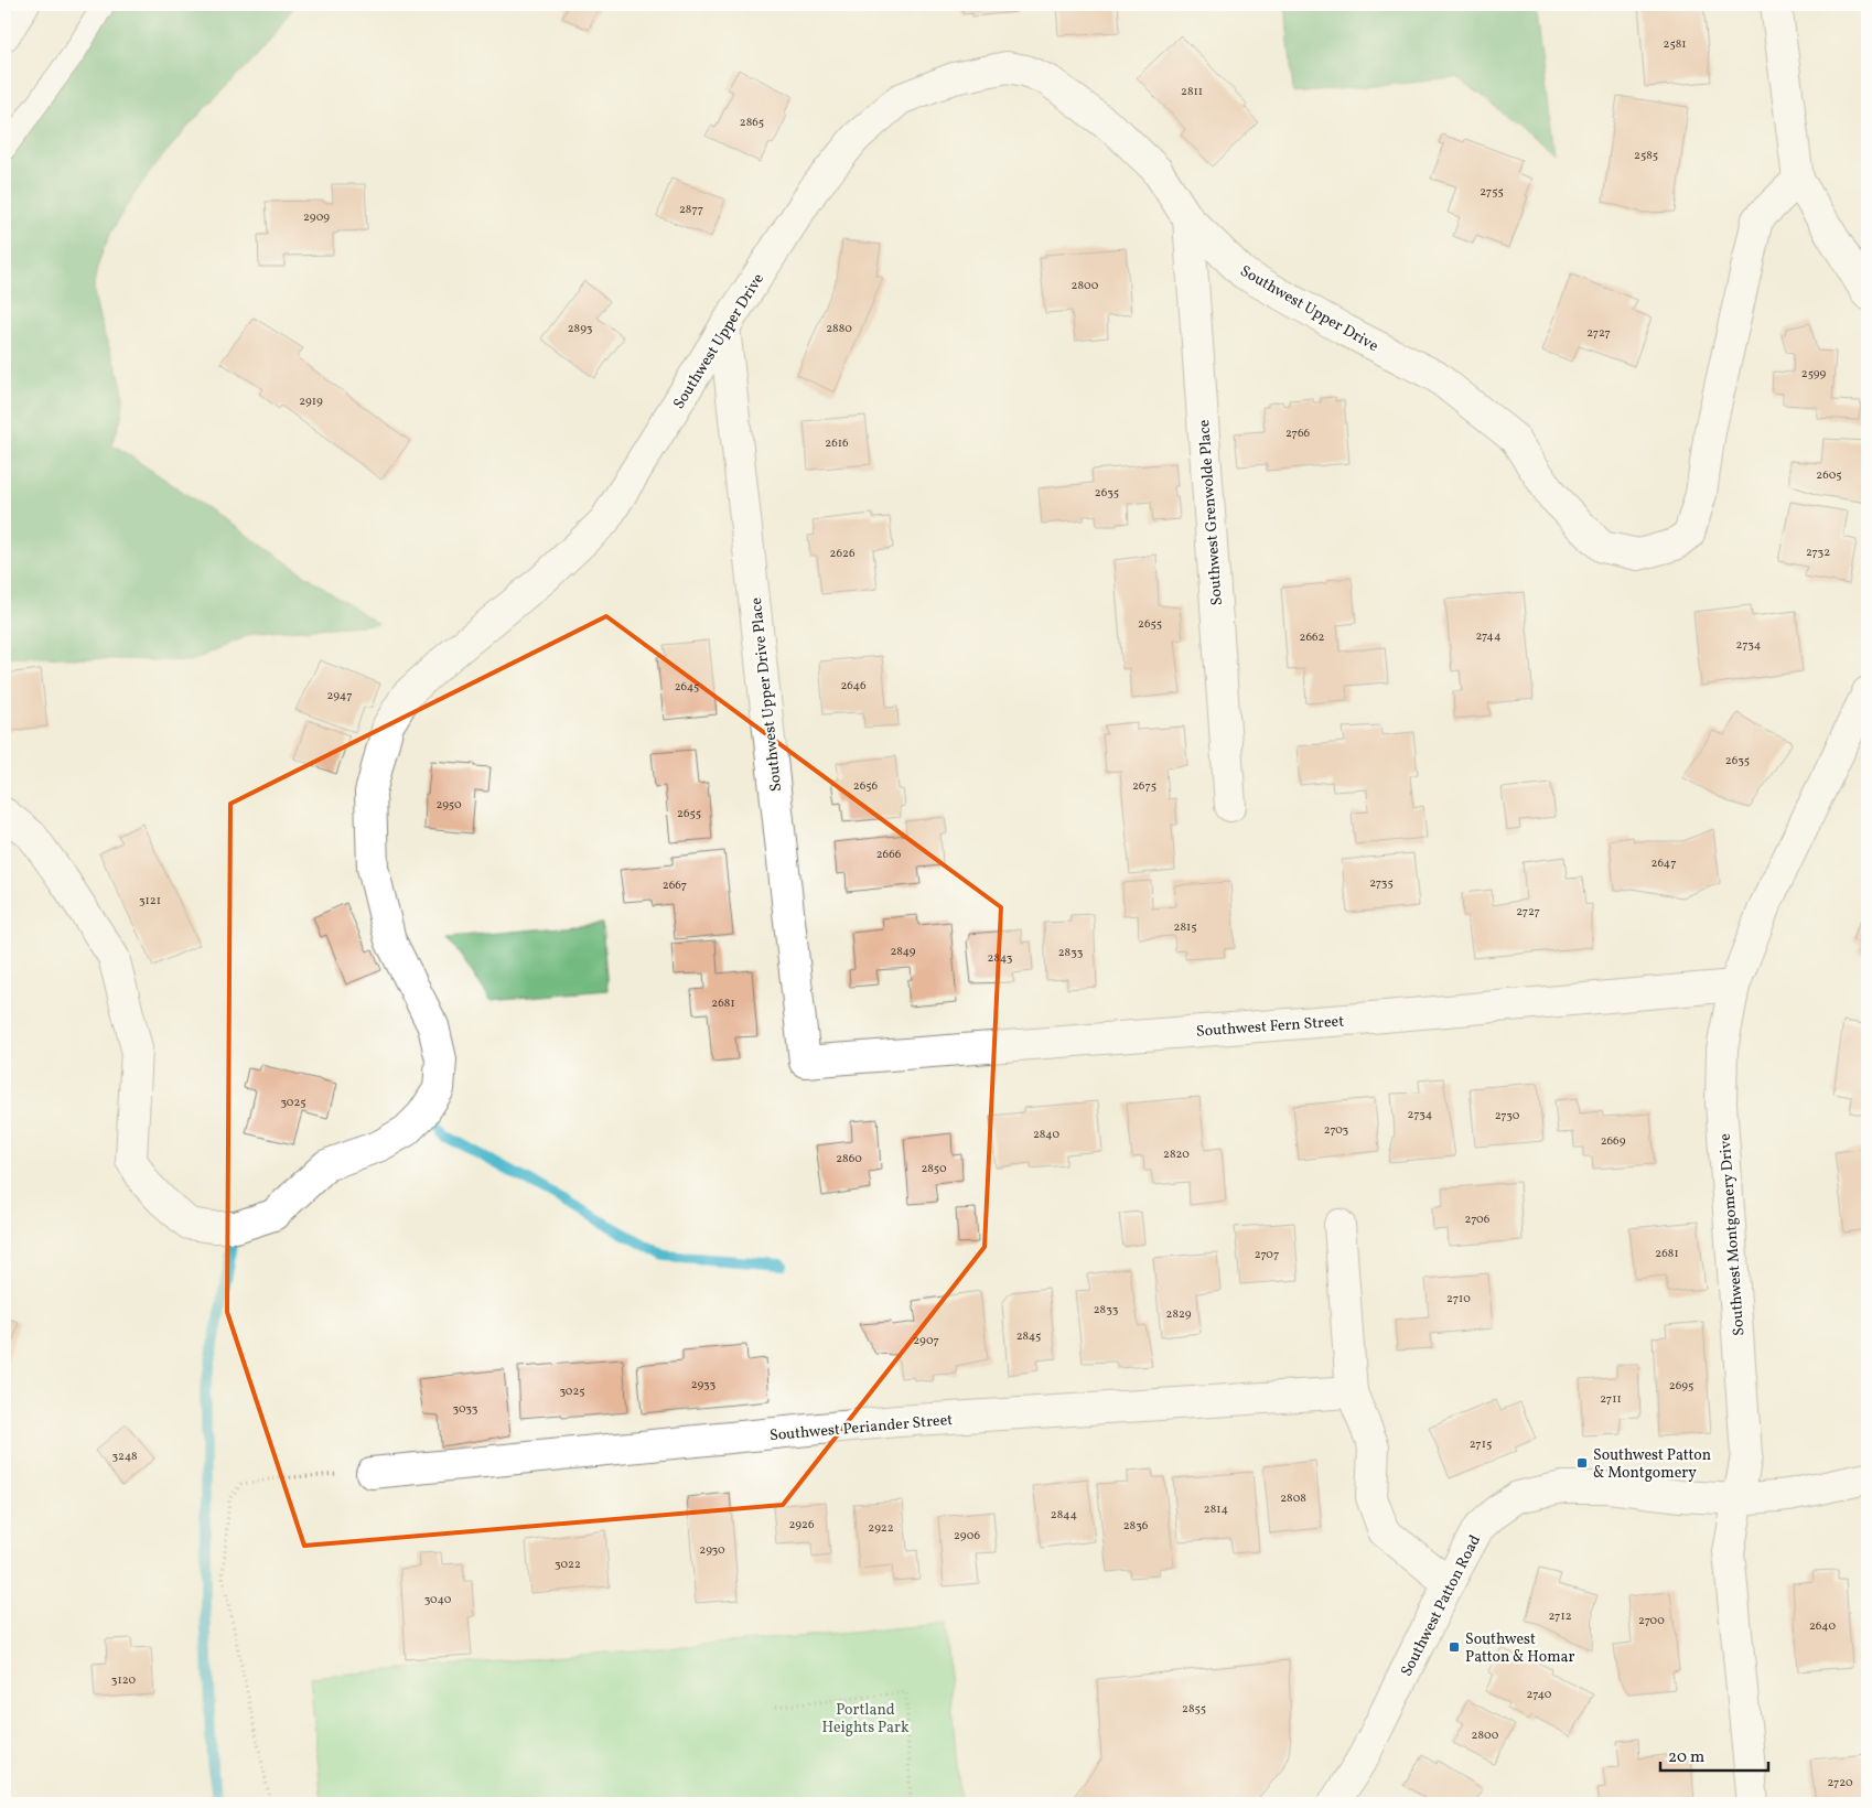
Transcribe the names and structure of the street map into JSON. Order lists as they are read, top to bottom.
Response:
{
  "streets": {
    "main road": [
      "Southwest Upper Drive",
      "Southwest Grenwolde Place",
      "Southwest Upper Drive Place",
      "Southwest Fern Street",
      "Southwest Montgomery Drive",
      "Southwest Periander Street",
      "Southwest Patton Road"
    ]
  },
  "crossings": [
    ["Southwest Upper Drive", "Southwest Grenwolde Place"],
    ["Southwest Upper Drive", "Southwest Upper Drive Place"],
    ["Southwest Upper Drive Place", "Southwest Fern Street"],
    ["Southwest Fern Street", "Southwest Montgomery Drive"],
    ["Southwest Montgomery Drive", "Southwest Patton Road"]
  ],
  "parks": ["Portland Heights Park"],
  "places": {
    "transit": ["Southwest Patton & Montgomery", "Southwest Patton & Homar"]
  },
  "house_numbers": [
    "2581",
    "2811",
    "2865",
    "2585",
    "2755",
    "2877",
    "2909",
    "2800",
    "2893",
    "2880",
    "2727",
    "2599",
    "2919",
    "2766",
    "2616",
    "2605",
    "2635",
    "2732",
    "2626",
    "2655",
    "2744",
    "2662",
    "2734",
    "2646",
    "2645",
    "2947",
    "2635",
    "2656",
    "2675",
    "2950",
    "2655",
    "2666",
    "2647",
    "2735",
    "2667",
    "3121",
    "2727",
    "2815",
    "2849",
    "2833",
    "2843",
    "2681",
    "3025",
    "2734",
    "2730",
    "2703",
    "2840",
    "2669",
    "2820",
    "2860",
    "2850",
    "2706",
    "2681",
    "2707",
    "2710",
    "2833",
    "2829",
    "2845",
    "2907",
    "2933",
    "2695",
    "3025",
    "2711",
    "3033",
    "2715",
    "3248",
    "2808",
    "2814",
    "2844",
    "2926",
    "2836",
    "2922",
    "2906",
    "2930",
    "3022",
    "3040",
    "2712",
    "2700",
    "2640",
    "3120",
    "2740",
    "2855",
    "2800",
    "2720"
  ],
  "scale_bar": "20 m"
}
